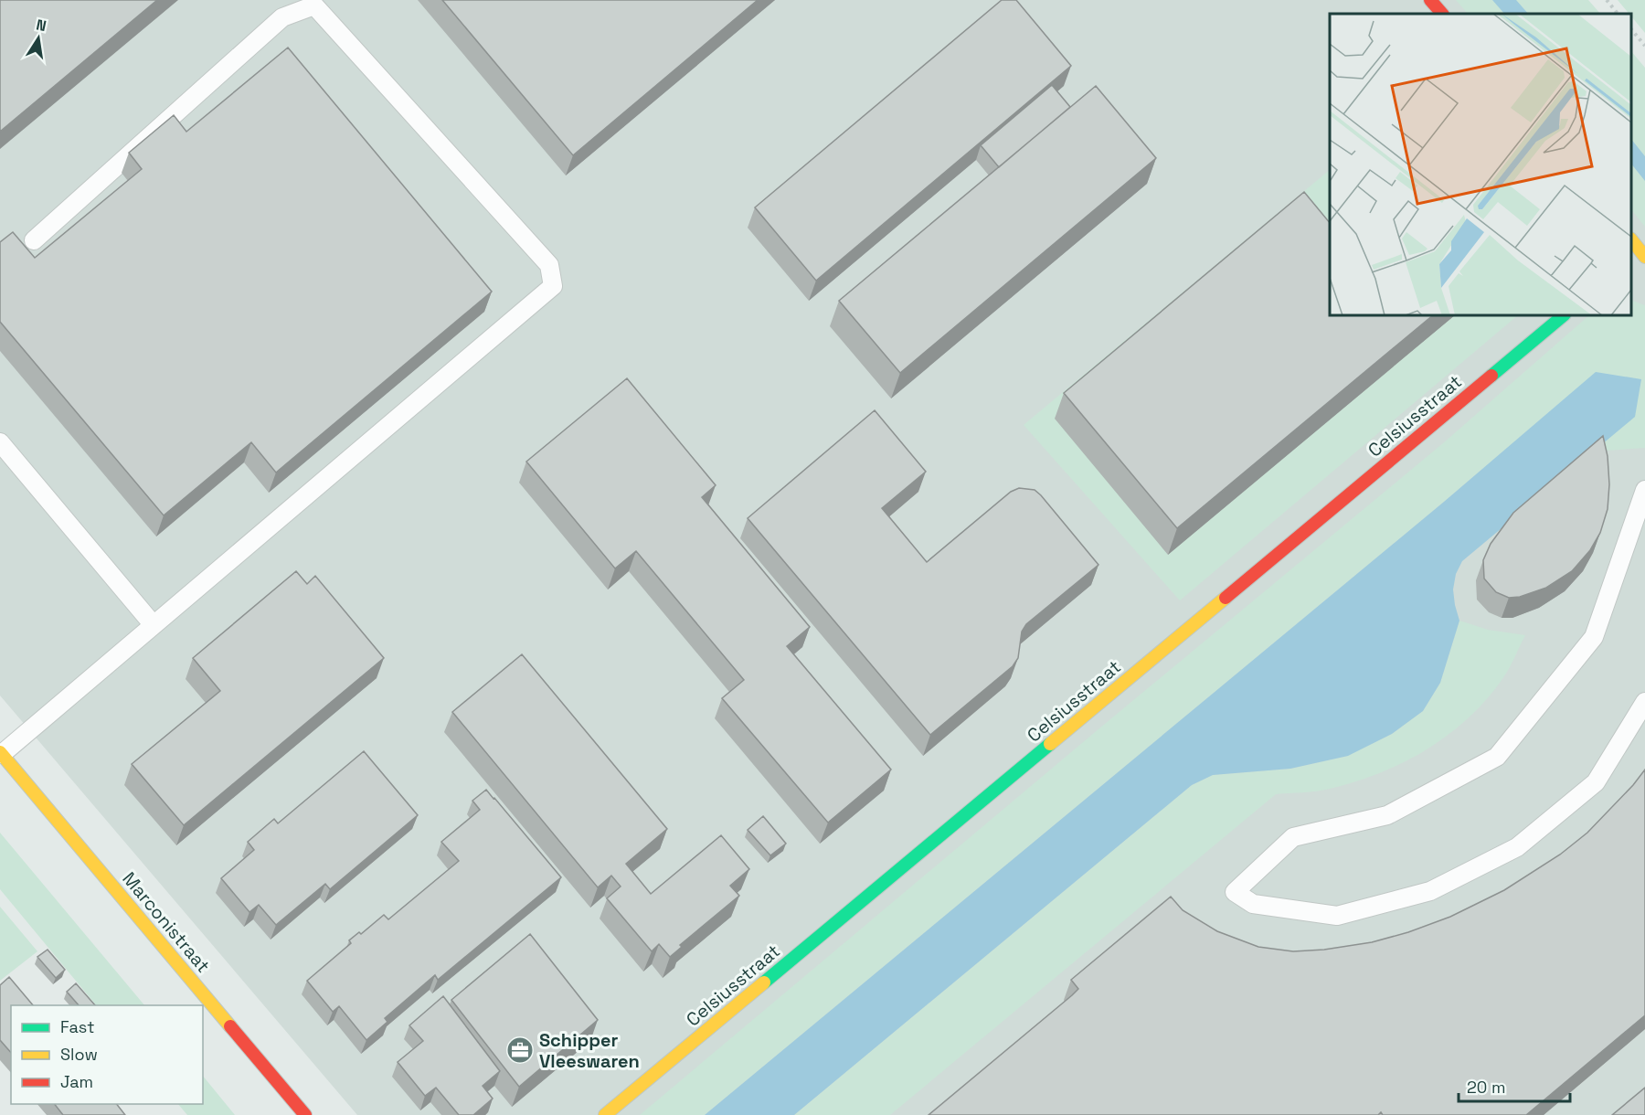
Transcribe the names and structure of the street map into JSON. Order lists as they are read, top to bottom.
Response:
{
  "streets": {
    "street": ["Celsiusstraat", "Marconistraat"]
  },
  "places": {
    "office": ["Schipper Vleeswaren"]
  },
  "legend": ["Fast", "Slow", "Jam"],
  "scale_bar": "20 m",
  "north": "top"
}
